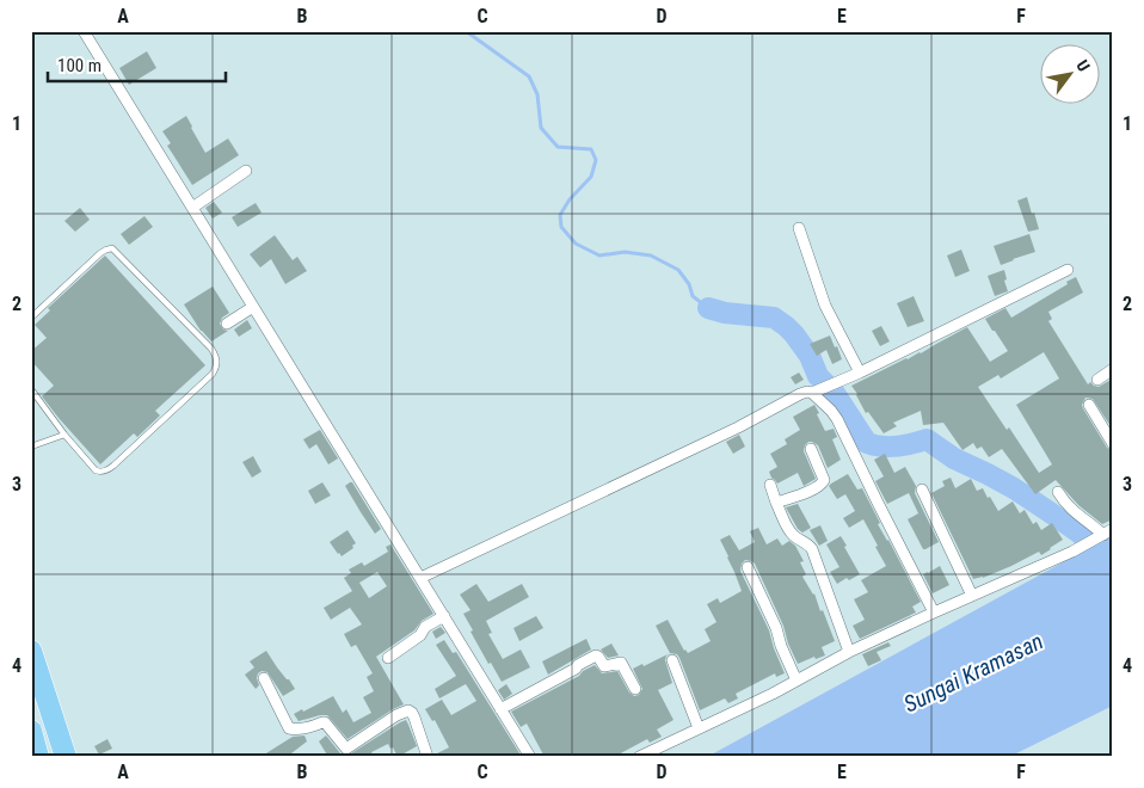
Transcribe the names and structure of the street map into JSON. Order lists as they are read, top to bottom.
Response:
{
  "water": ["Sungai Kramasan"],
  "scale_bar": "100 m",
  "north": "top right",
  "grid": {
    "columns": [
      "A",
      "B",
      "C",
      "D",
      "E",
      "F"
    ],
    "rows": [
      "1",
      "2",
      "3",
      "4"
    ]
  }
}
